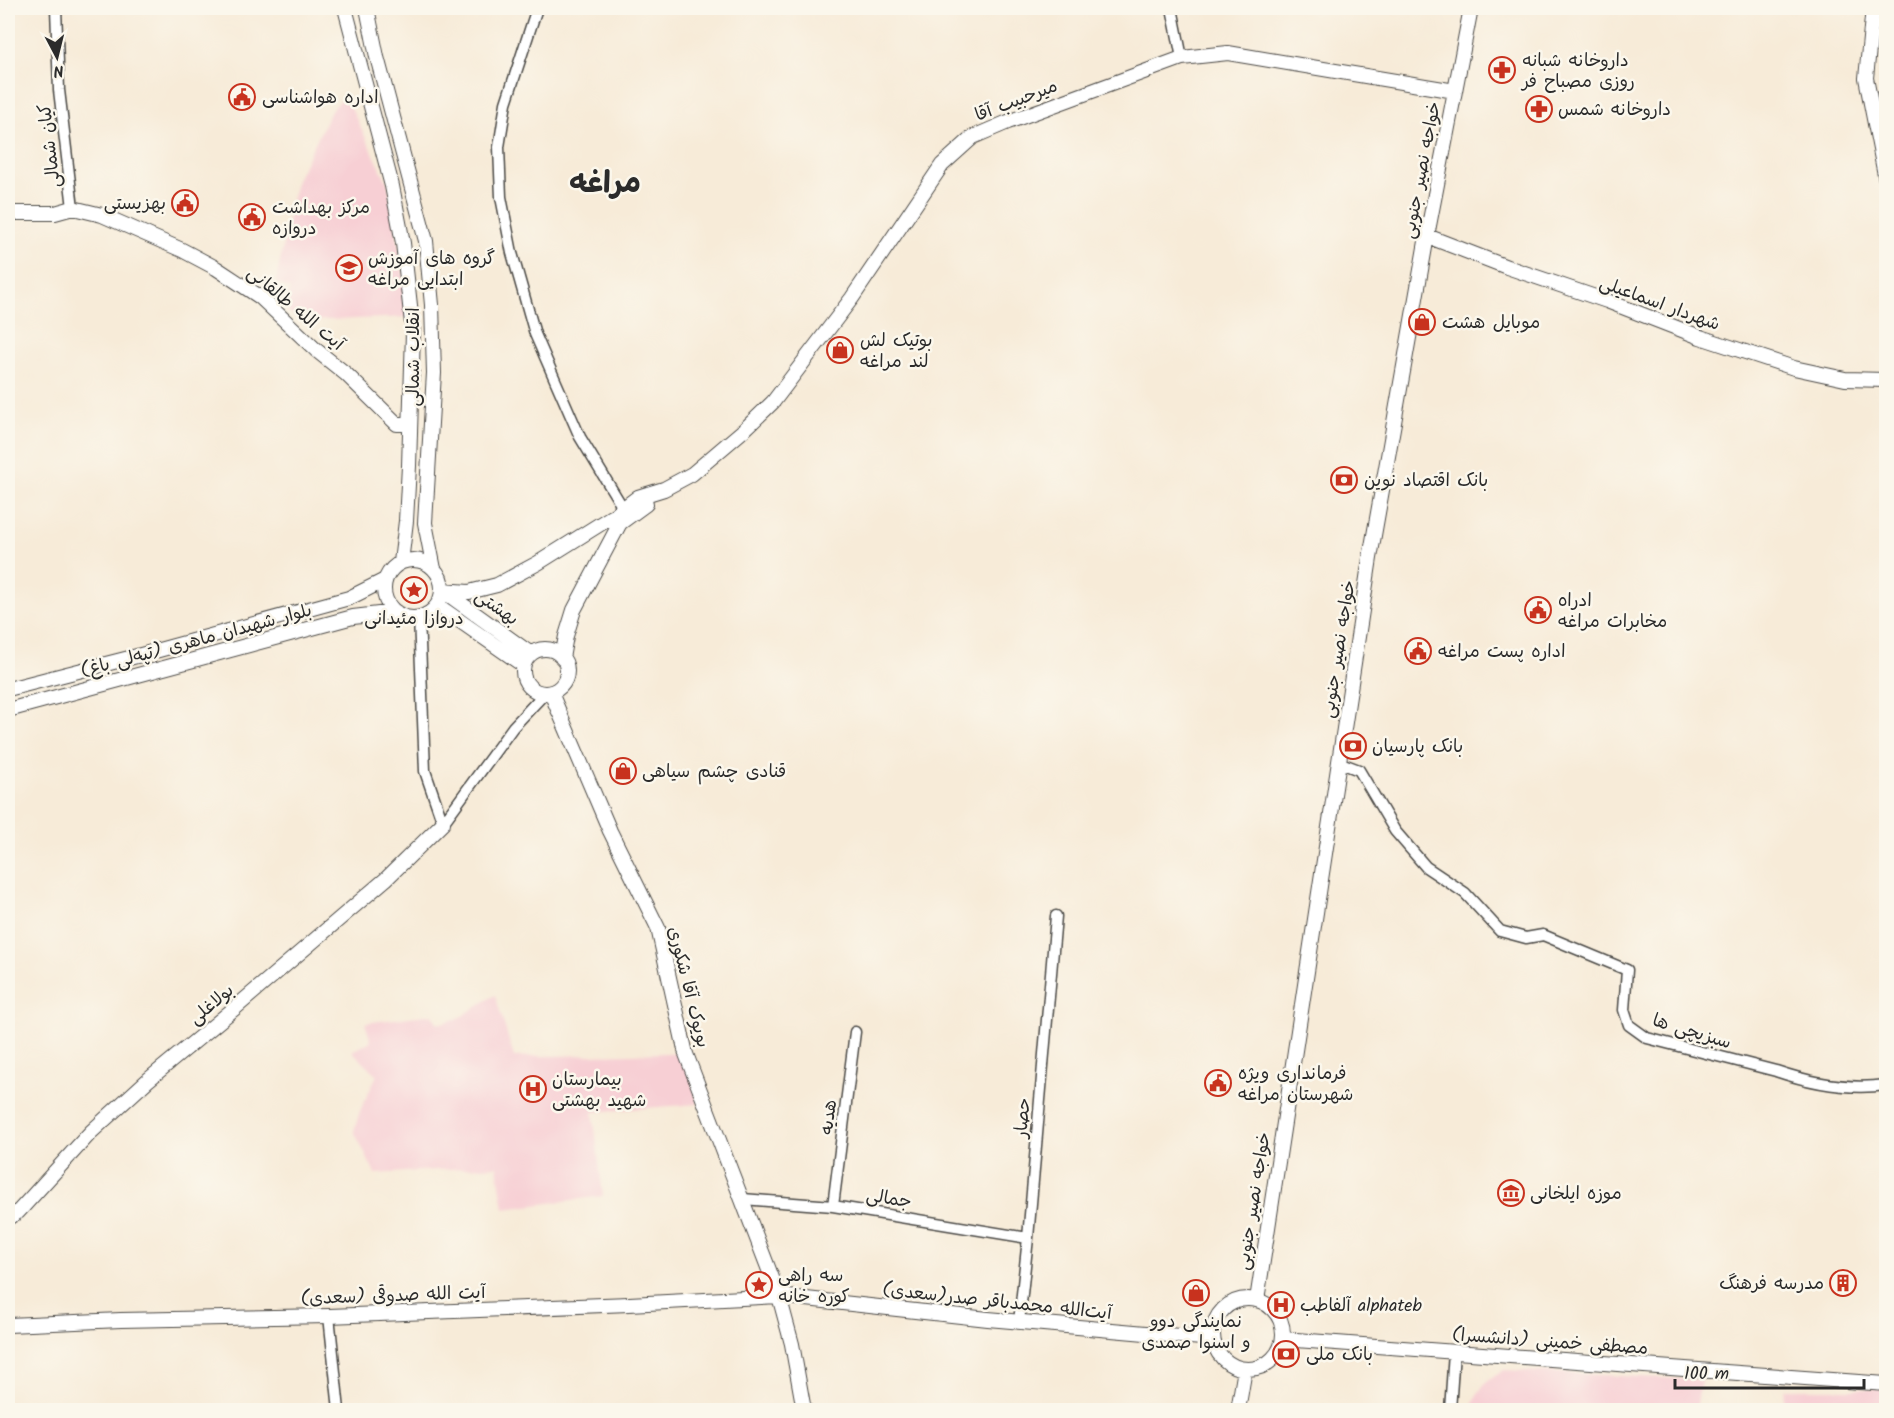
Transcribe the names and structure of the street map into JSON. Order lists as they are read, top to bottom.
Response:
{
  "streets": {
    "street": [
      "میرحبیب آقا",
      "کیان شمالی",
      "خواجه نصیر جنوبی",
      "شهردار اسماعیلی",
      "آیت الله طالقانی",
      "انقلاب شمالی",
      "بهشتی",
      "بلوار شهیدان ماهری (تپه‌لی باغ)",
      "بویوک آقا شکوری",
      "بولاغلی",
      "سبزیچی ها",
      "هدیه",
      "حصار",
      "جمالی",
      "آیت الله صدوقی (سعدی)",
      "آیت‌الله محمدباقر صدر(سعدی)",
      "مصطفی خمینی (دانشسرا)"
    ]
  },
  "crossings": [
    ["میرحبیب آقا", "خواجه نصیر جنوبی"],
    ["میرحبیب آقا", "انقلاب شمالی"],
    ["میرحبیب آقا", "بهشتی"],
    ["میرحبیب آقا", "بلوار شهیدان ماهری (تپه‌لی باغ)"],
    ["کیان شمالی", "آیت الله طالقانی"],
    ["خواجه نصیر جنوبی", "شهردار اسماعیلی"],
    ["خواجه نصیر جنوبی", "سبزیچی ها"],
    ["خواجه نصیر جنوبی", "آیت‌الله محمدباقر صدر(سعدی)"],
    ["خواجه نصیر جنوبی", "مصطفی خمینی (دانشسرا)"],
    ["آیت الله طالقانی", "انقلاب شمالی"],
    ["انقلاب شمالی", "بهشتی"],
    ["انقلاب شمالی", "بلوار شهیدان ماهری (تپه‌لی باغ)"],
    ["بهشتی", "بلوار شهیدان ماهری (تپه‌لی باغ)"],
    ["بهشتی", "بویوک آقا شکوری"],
    ["بهشتی", "بولاغلی"],
    ["بویوک آقا شکوری", "بولاغلی"],
    ["بویوک آقا شکوری", "جمالی"],
    ["بویوک آقا شکوری", "آیت الله صدوقی (سعدی)"],
    ["بویوک آقا شکوری", "آیت‌الله محمدباقر صدر(سعدی)"],
    ["هدیه", "جمالی"],
    ["حصار", "جمالی"],
    ["حصار", "آیت‌الله محمدباقر صدر(سعدی)"],
    ["آیت الله صدوقی (سعدی)", "آیت‌الله محمدباقر صدر(سعدی)"],
    ["آیت‌الله محمدباقر صدر(سعدی)", "مصطفی خمینی (دانشسرا)"]
  ],
  "districts": ["مراغه"],
  "places": {
    "pharmacy": ["داروخانه شبانه روزی مصباح فر", "داروخانه شمس"],
    "public building": [
      "اداره هواشناسی",
      "بهزیستی",
      "مرکز بهداشت دروازه",
      "ادراه مخابرات مراغه",
      "اداره پست مراغه",
      "فرمانداری ویژه شهرستان مراغه"
    ],
    "school or university": ["گروه های آموزش ابتدایی مراغه"],
    "shop": [
      "موبایل هشت",
      "بوتیک لش لند مراغه",
      "قنادی چشم سیاهی",
      "نمایندگی دوو و اسنوا صمدی"
    ],
    "bank": ["بانک اقتصاد نوین", "بانک پارسیان", "بانک ملی"],
    "place": ["دروازا مئیدانی", "سه راهی کوره خانه"],
    "hospital": ["بیمارستان شهید بهشتی", "آلفاطب alphateb"],
    "museum": ["موزه ایلخانی"],
    "building": ["مدرسه فرهنگ"]
  },
  "scale_bar": "100 m",
  "north": "bottom"
}
